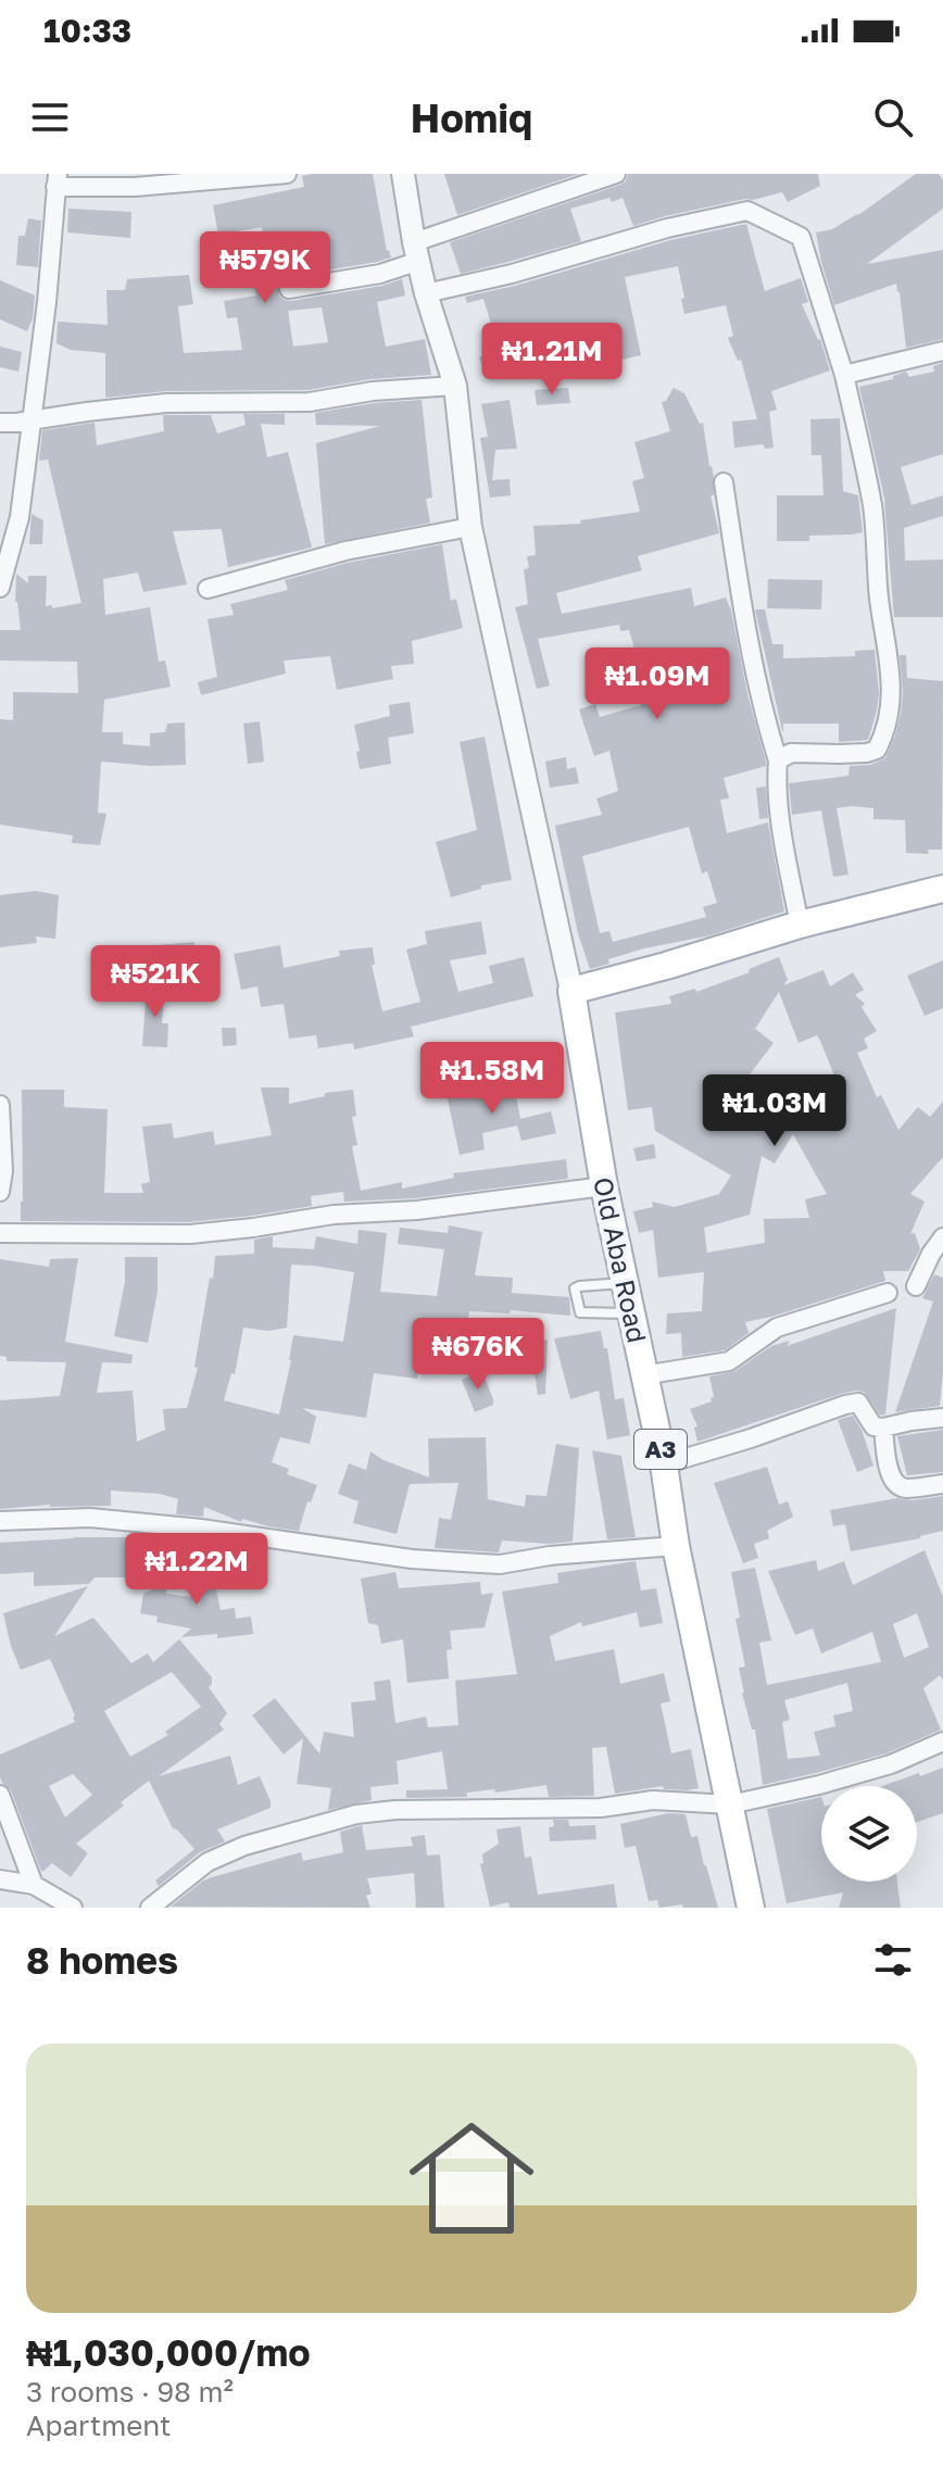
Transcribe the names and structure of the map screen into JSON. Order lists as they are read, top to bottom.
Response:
{
  "streets": {
    "main road": ["Old Aba Road", "A3"]
  },
  "page": {
    "status": "10:33",
    "header": "Homiq",
    "price": [
      "₦579K",
      "₦1.21M",
      "₦1.09M",
      "₦521K",
      "₦1.58M",
      "₦1.03M",
      "₦676K",
      "₦1.22M"
    ],
    "heading": "8 homes",
    "list": [
      {
        "name": "₦1,030,000/mo",
        "note": "3 rooms · 98 m² · Apartment"
      }
    ]
  }
}
